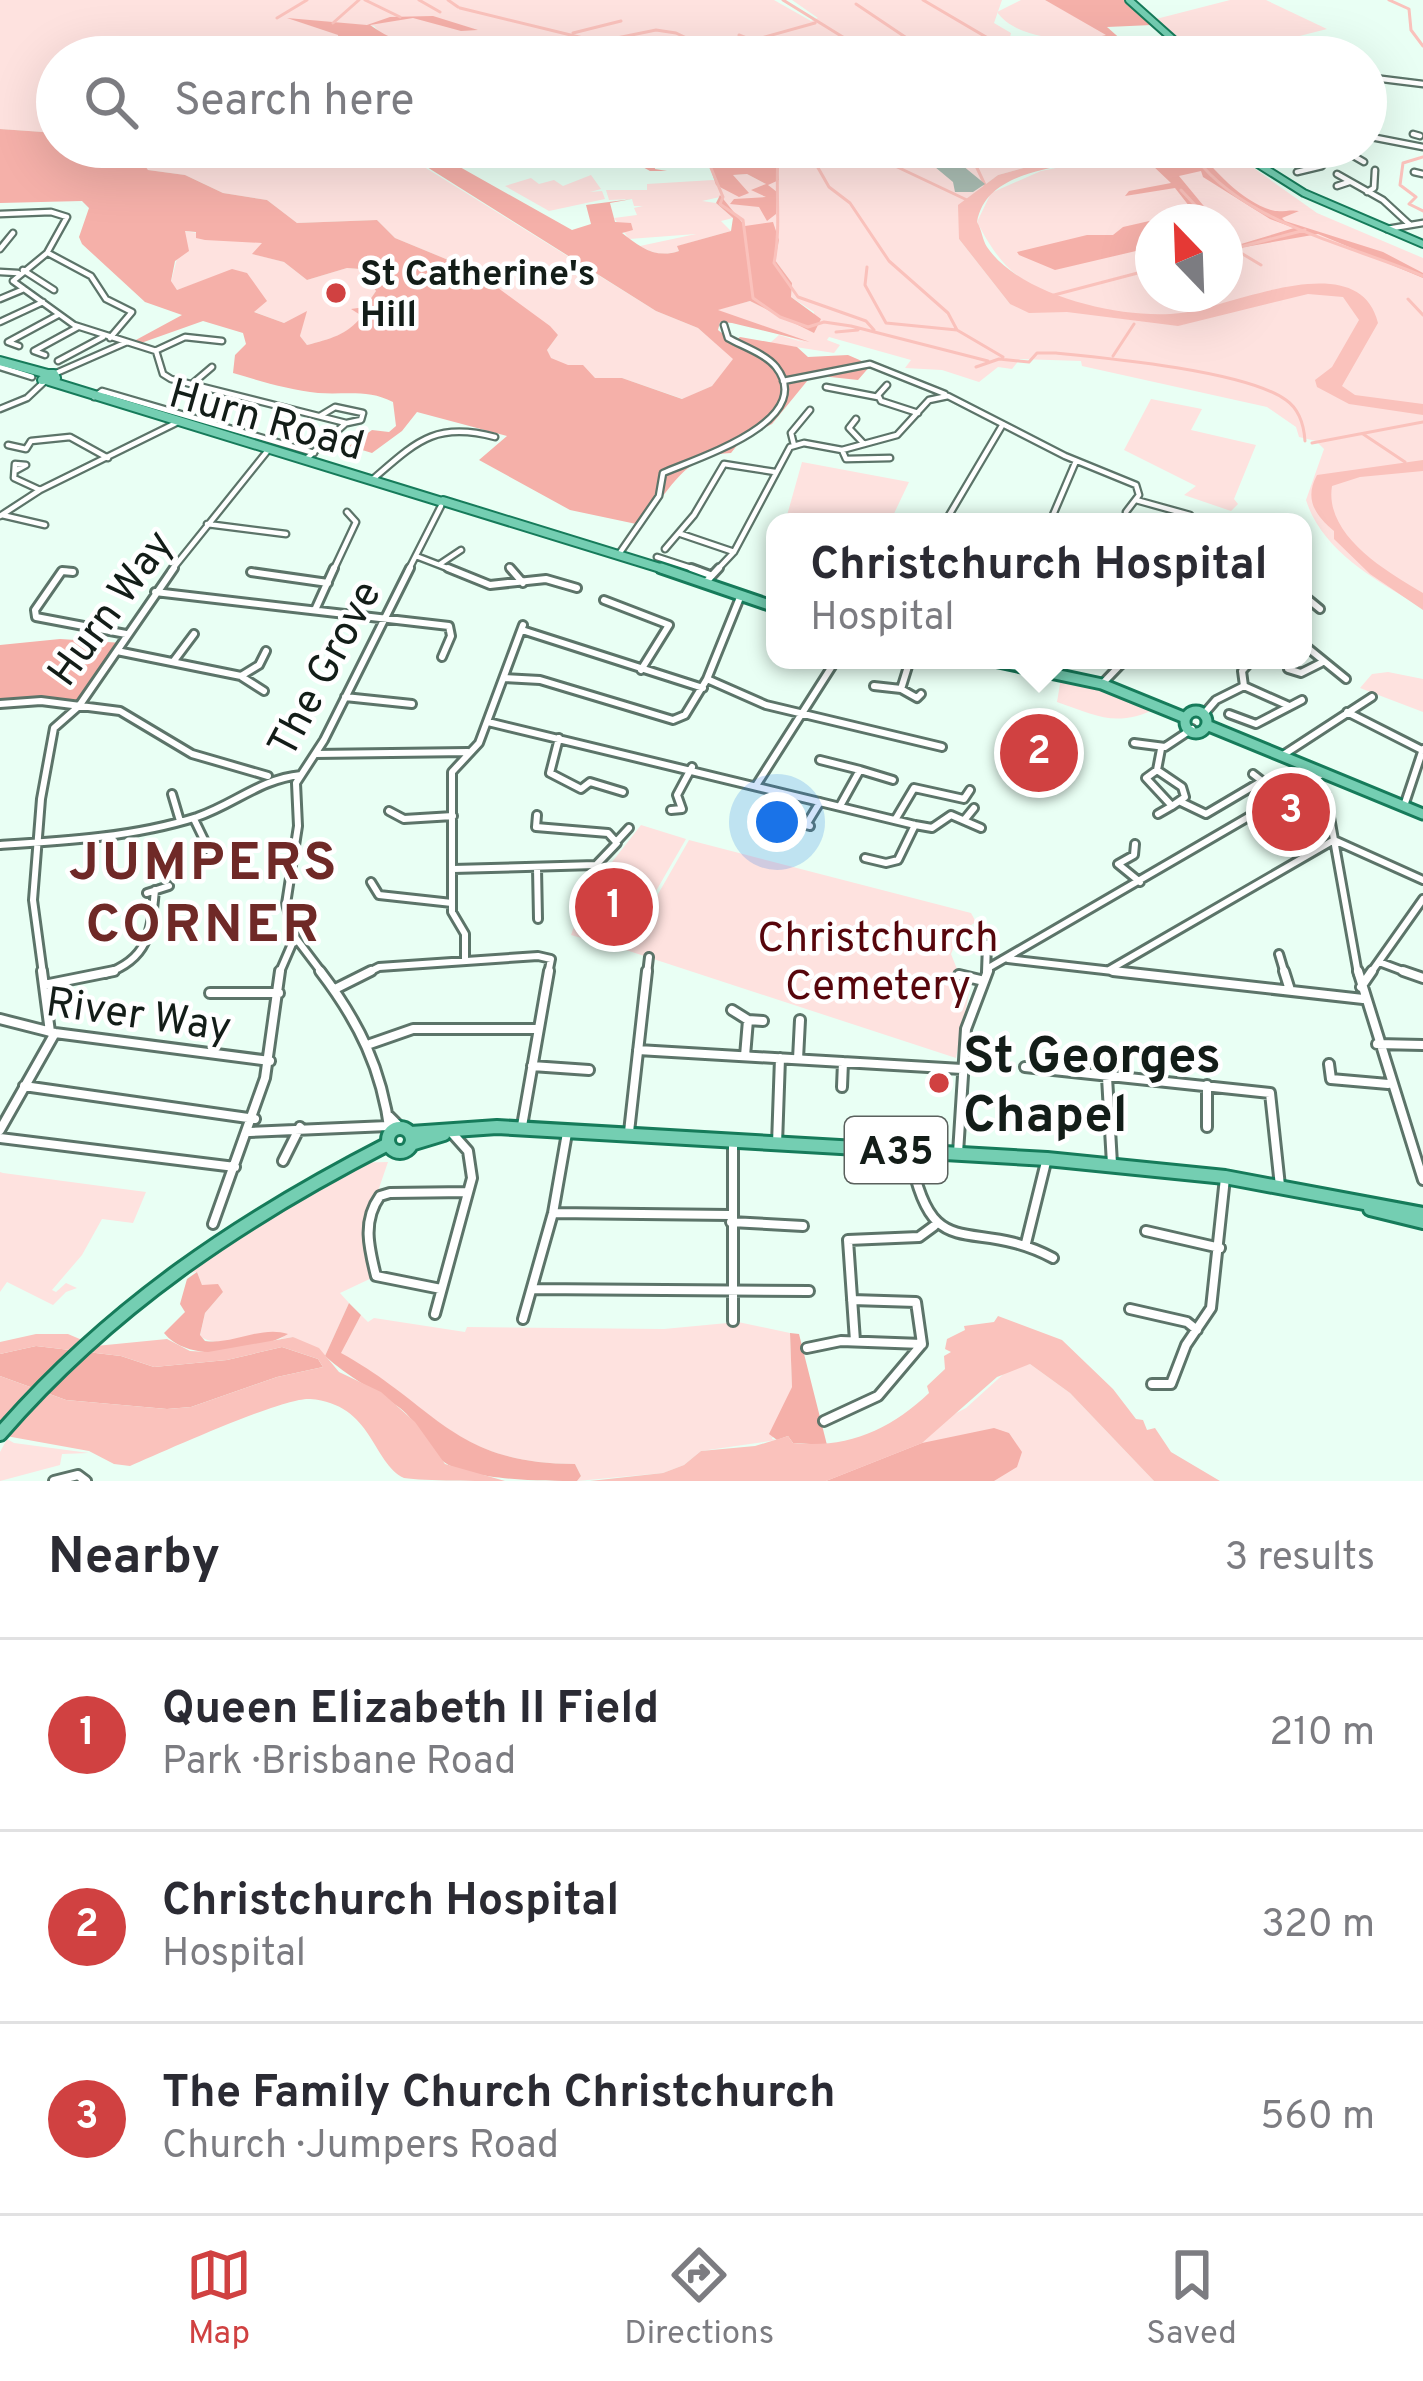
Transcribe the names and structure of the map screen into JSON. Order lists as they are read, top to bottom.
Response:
{
  "streets": {
    "main road": ["Hurn Road", "A35"],
    "street": ["Hurn Way", "The Grove", "River Way"]
  },
  "crossings": [
    ["Hurn Road", "Hurn Way"],
    ["Hurn Road", "The Grove"],
    ["Hurn Way", "River Way"]
  ],
  "districts": ["JUMPERS CORNER"],
  "parks": ["Christchurch Cemetery"],
  "places": ["St Catherine's Hill", "St Georges Chapel"],
  "north": "top left",
  "page": {
    "search": "Search here",
    "popup": ["Christchurch Hospital", "Hospital"],
    "pins": ["2", "3", "1"],
    "heading": ["Nearby", "3 results"],
    "list": [
      {
        "mark": "1",
        "name": "Queen Elizabeth II Field",
        "note": "Park · Brisbane Road",
        "value": "210 m"
      },
      {
        "mark": "2",
        "name": "Christchurch Hospital",
        "note": "Hospital",
        "value": "320 m"
      },
      {
        "mark": "3",
        "name": "The Family Church Christchurch",
        "note": "Church · Jumpers Road",
        "value": "560 m"
      }
    ],
    "nav": ["Map", "Directions", "Saved"]
  }
}
